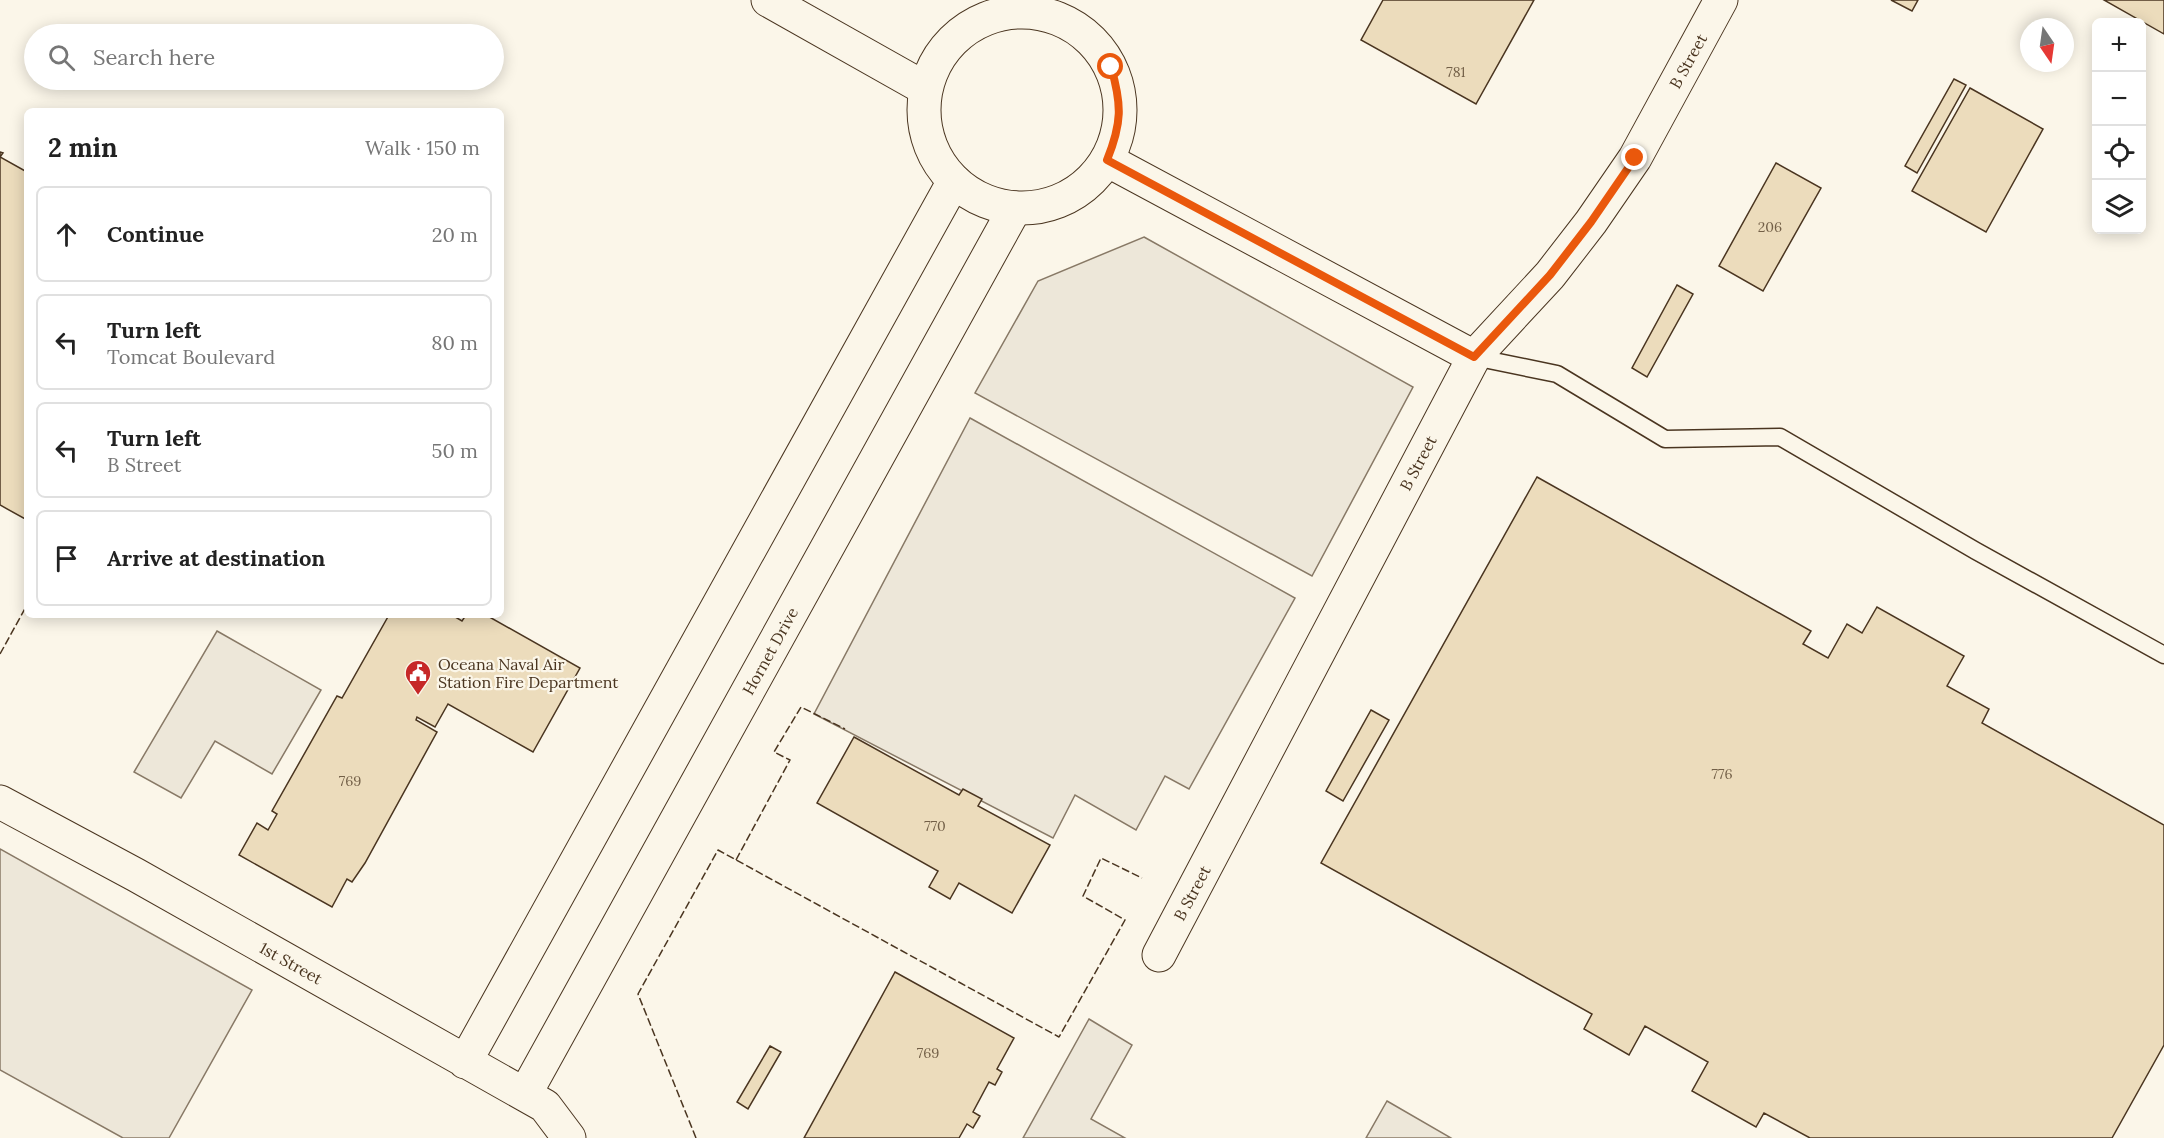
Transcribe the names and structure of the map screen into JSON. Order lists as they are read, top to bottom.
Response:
{
  "streets": {
    "street": ["B Street", "Hornet Drive", "1st Street"]
  },
  "crossings": [
    ["Hornet Drive", "1st Street"]
  ],
  "places": {
    "public building": ["Oceana Naval Air Station Fire Department"]
  },
  "house_numbers": [
    "781",
    "206",
    "776",
    "769",
    "770",
    "769"
  ],
  "north": "bottom",
  "page": {
    "map_buttons": ["+", "−"],
    "search": "Search here",
    "heading": ["2 min", "Walk · 150 m"],
    "list": [
      ["Continue", "20 m"],
      ["Turn left", "Tomcat Boulevard", "80 m"],
      ["Turn left", "B Street", "50 m"],
      "Arrive at destination"
    ]
  }
}
